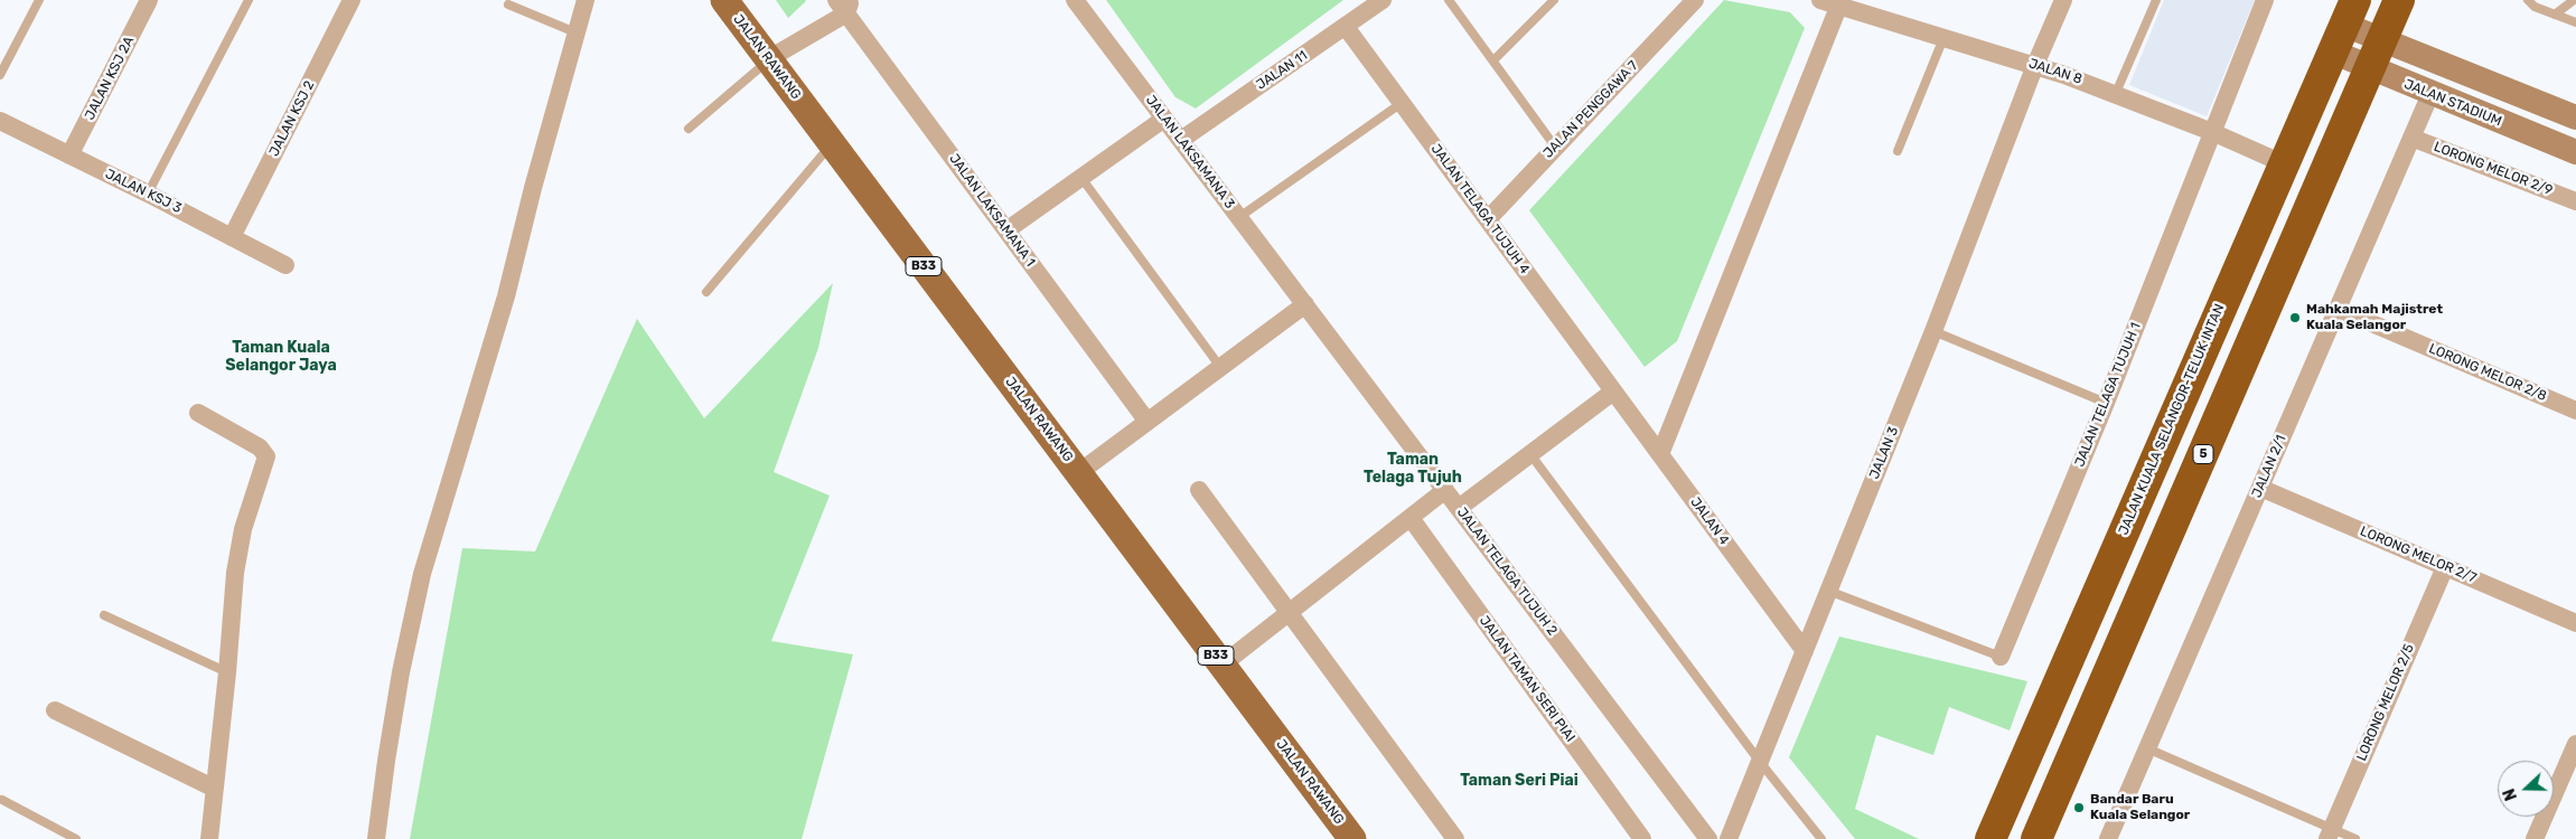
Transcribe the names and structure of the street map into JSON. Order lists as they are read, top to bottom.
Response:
{
  "streets": {
    "highway": ["JALAN KUALA SELANGOR-TELUK INTAN", "5"],
    "main road": ["JALAN RAWANG", "B33"],
    "street": [
      "JALAN 11",
      "JALAN 8",
      "JALAN KSJ 2A",
      "JALAN STADIUM",
      "JALAN PENGGAWA 7",
      "JALAN KSJ 2",
      "JALAN LAKSAMANA 3",
      "LORONG MELOR 2/9",
      "JALAN KSJ 3",
      "JALAN TELAGA TUJUH 4",
      "JALAN LAKSAMANA 1",
      "LORONG MELOR 2/8",
      "JALAN TELAGA TUJUH 1",
      "JALAN 3",
      "JALAN 2/1",
      "JALAN 4",
      "LORONG MELOR 2/7",
      "JALAN TELAGA TUJUH 2",
      "JALAN TAMAN SERI PIAI",
      "LORONG MELOR 2/5"
    ]
  },
  "crossings": [
    ["JALAN 11", "JALAN LAKSAMANA 3"],
    ["JALAN 11", "JALAN TELAGA TUJUH 4"],
    ["JALAN 8", "JALAN TELAGA TUJUH 1"],
    ["JALAN 8", "JALAN KUALA SELANGOR-TELUK INTAN"],
    ["JALAN 8", "JALAN 3"],
    ["JALAN KSJ 2A", "JALAN KSJ 3"],
    ["JALAN STADIUM", "JALAN KUALA SELANGOR-TELUK INTAN"],
    ["JALAN STADIUM", "5"],
    ["JALAN STADIUM", "JALAN 2/1"],
    ["JALAN PENGGAWA 7", "JALAN TELAGA TUJUH 4"],
    ["JALAN KSJ 2", "JALAN KSJ 3"],
    ["JALAN LAKSAMANA 3", "JALAN TELAGA TUJUH 2"],
    ["LORONG MELOR 2/9", "JALAN 2/1"],
    ["JALAN TELAGA TUJUH 4", "JALAN 4"],
    ["LORONG MELOR 2/8", "JALAN 2/1"],
    ["JALAN 3", "JALAN 4"],
    ["JALAN 2/1", "LORONG MELOR 2/7"],
    ["LORONG MELOR 2/7", "LORONG MELOR 2/5"]
  ],
  "districts": ["Taman Kuala Selangor Jaya", "Taman Telaga Tujuh", "Taman Seri Piai"],
  "places": ["Mahkamah Majistret Kuala Selangor", "Bandar Baru Kuala Selangor"],
  "north": "left"
}
